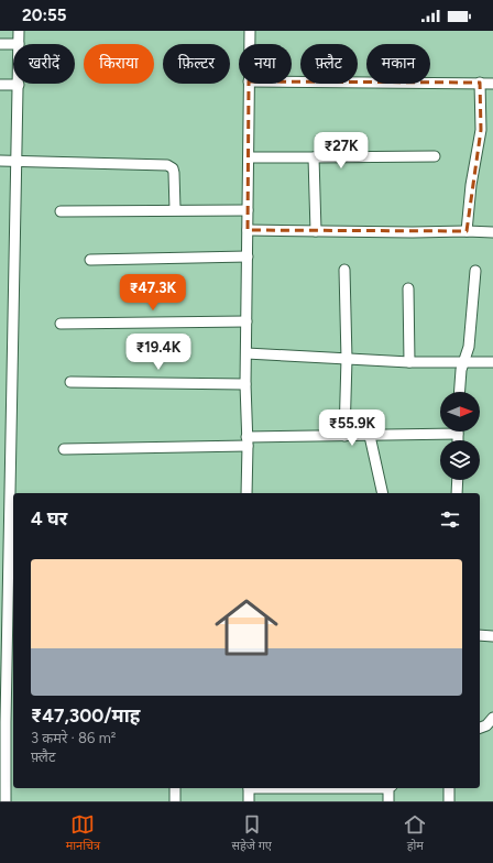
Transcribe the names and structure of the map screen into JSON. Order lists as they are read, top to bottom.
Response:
{
  "north": "right",
  "page": {
    "status": "20:55",
    "chip": [
      "खरीदें",
      "किराया",
      "फ़िल्टर",
      "नया",
      "फ़्लैट",
      "मकान"
    ],
    "price": [
      "₹27K",
      "₹47.3K",
      "₹19.4K",
      "₹55.9K"
    ],
    "heading": "4 घर",
    "list": [
      {
        "name": "₹47,300/माह",
        "note": "3 कमरे · 86 m² · फ़्लैट"
      }
    ],
    "tabs": ["मानचित्र", "सहेजे गए", "होम"]
  }
}
